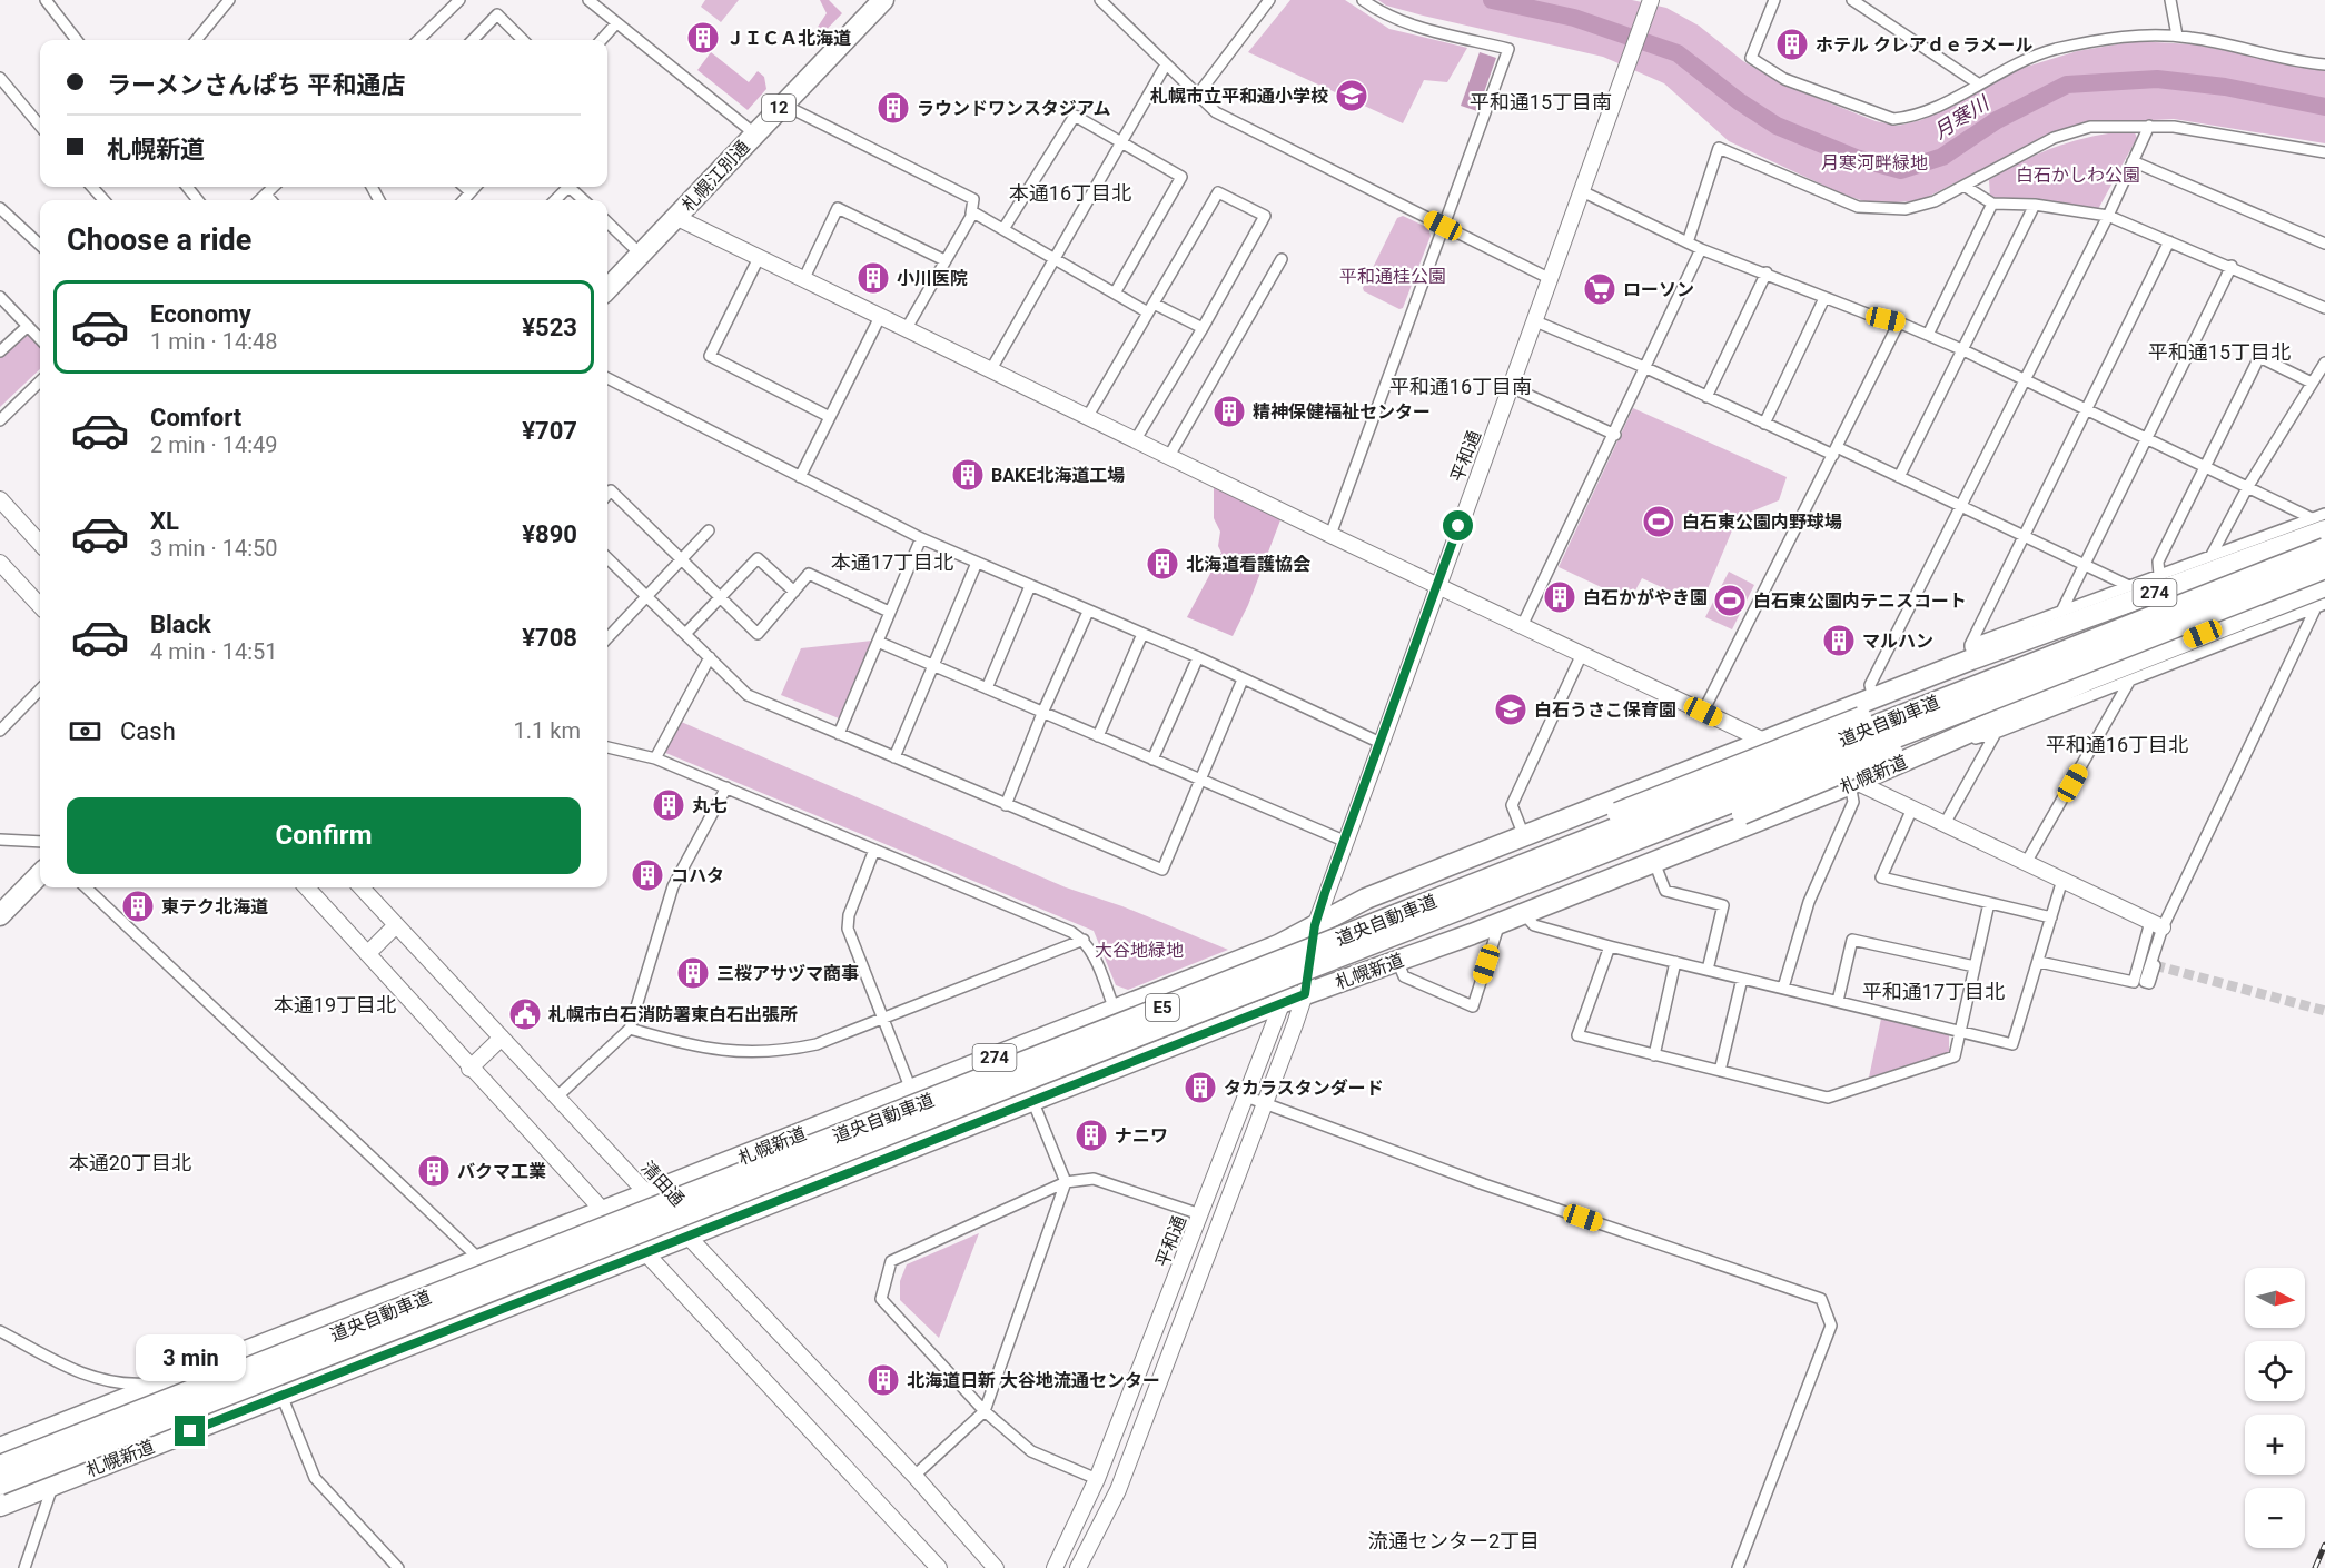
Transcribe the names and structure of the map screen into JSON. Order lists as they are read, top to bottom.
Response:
{
  "streets": {
    "highway": [
      "12",
      "札幌江別通",
      "274",
      "道央自動車道",
      "札幌新道",
      "E5"
    ],
    "street": ["平和通", "清田通"]
  },
  "crossings": [
    ["平和通", "札幌新道"],
    ["札幌新道", "清田通"]
  ],
  "districts": [
    "平和通15丁目南",
    "本通16丁目北",
    "平和通15丁目北",
    "平和通16丁目南",
    "本通17丁目北",
    "平和通16丁目北",
    "平和通17丁目北",
    "本通19丁目北",
    "本通20丁目北",
    "流通センター2丁目"
  ],
  "water": ["月寒川"],
  "parks": [
    "月寒河畔緑地",
    "白石かしわ公園",
    "平和通桂公園",
    "大谷地緑地"
  ],
  "places": {
    "building": [
      "ＪＩＣＡ北海道",
      "ホテル クレアｄｅラメール",
      "ラウンドワンスタジアム",
      "小川医院",
      "精神保健福祉センター",
      "BAKE北海道工場",
      "北海道看護協会",
      "白石かがやき園",
      "マルハン",
      "丸七",
      "コハタ",
      "東テク北海道",
      "三桜アサヅマ商事",
      "タカラスタンダード",
      "ナニワ",
      "バクマ工業",
      "北海道日新 大谷地流通センター"
    ],
    "school or university": ["札幌市立平和通小学校", "白石うさこ保育園"],
    "supermarket": ["ローソン"],
    "sports": ["白石東公園内野球場", "白石東公園内テニスコート"],
    "public building": ["札幌市白石消防署東白石出張所"]
  },
  "north": "right",
  "page": {
    "banner": ["ラーメンさんぱち 平和通店", "札幌新道"],
    "heading": "Choose a ride",
    "list": [
      {
        "name": "Economy",
        "note": "1 min · 14:48",
        "value": "¥523"
      },
      {
        "name": "Comfort",
        "note": "2 min · 14:49",
        "value": "¥707"
      },
      {
        "name": "XL",
        "note": "3 min · 14:50",
        "value": "¥890"
      },
      {
        "name": "Black",
        "note": "4 min · 14:51",
        "value": "¥708"
      }
    ],
    "pay": ["Cash", "1.1 km"],
    "buttons": "Confirm",
    "map_buttons": ["+", "−"],
    "bubble": "3 min"
  }
}
